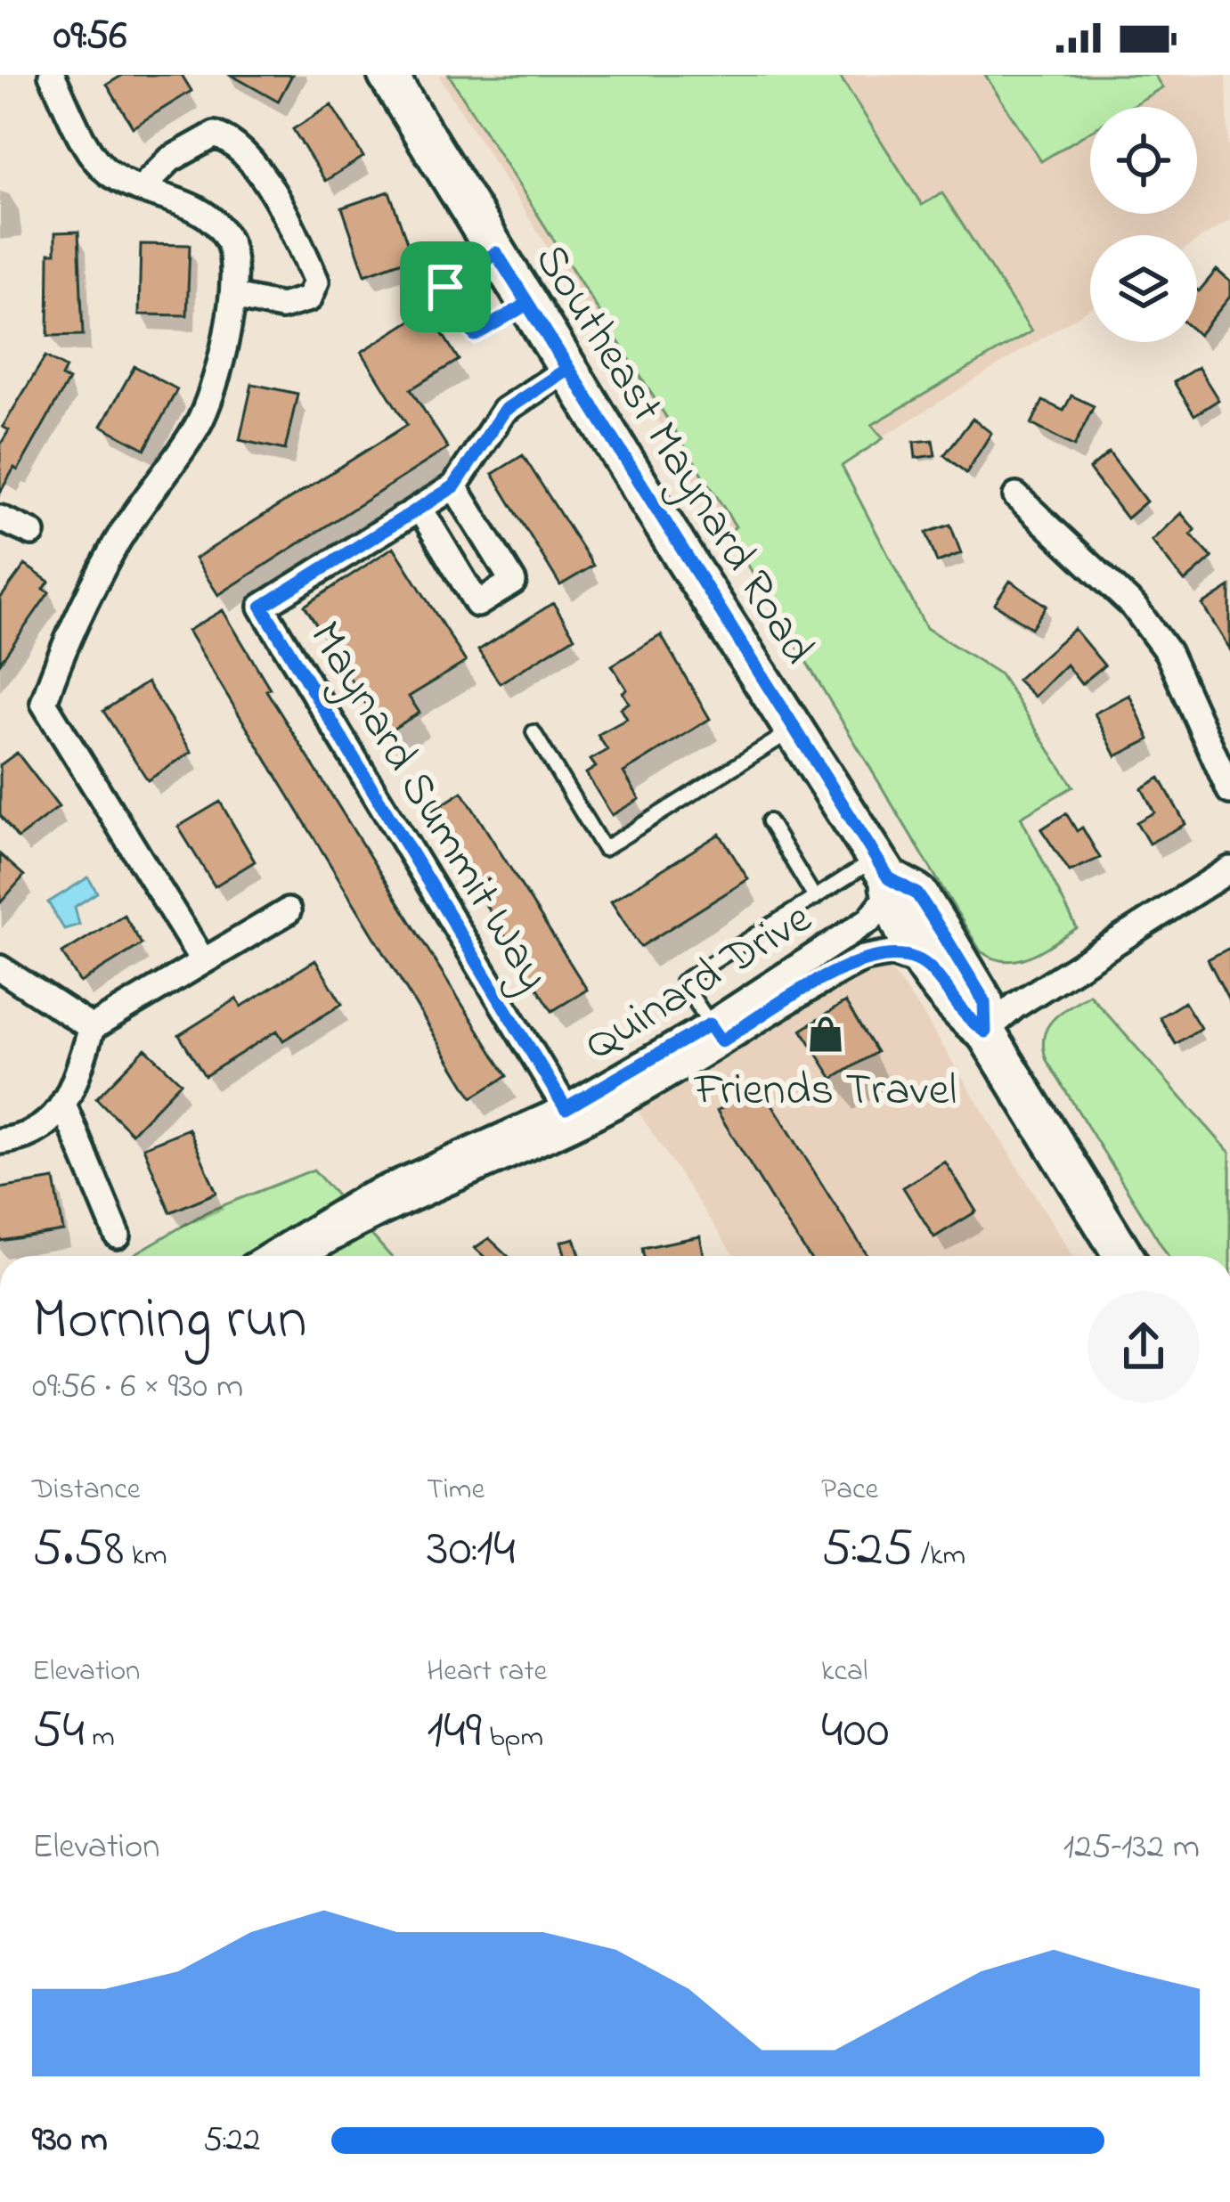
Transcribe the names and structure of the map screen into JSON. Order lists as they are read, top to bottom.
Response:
{
  "streets": {
    "main road": ["Southeast Maynard Road"],
    "street": ["Maynard Summit Way", "Quinard Drive"]
  },
  "crossings": [
    ["Southeast Maynard Road", "Maynard Summit Way"],
    ["Southeast Maynard Road", "Quinard Drive"],
    ["Maynard Summit Way", "Quinard Drive"]
  ],
  "places": {
    "shop": ["Friends Travel"]
  },
  "page": {
    "status": "09:56",
    "heading": ["Morning run", "09:56 · 6 × 930 m"],
    "stats": [
      ["Distance", "5.58 km"],
      ["Time", "30:14"],
      ["Pace", "5:25 /km"],
      ["Elevation", "54 m"],
      ["Heart rate", "149 bpm"],
      ["kcal", "400"]
    ],
    "chart": ["Elevation", "125–132 m"],
    "list": [
      {
        "name": "930 m",
        "note": "5:22"
      }
    ]
  }
}
